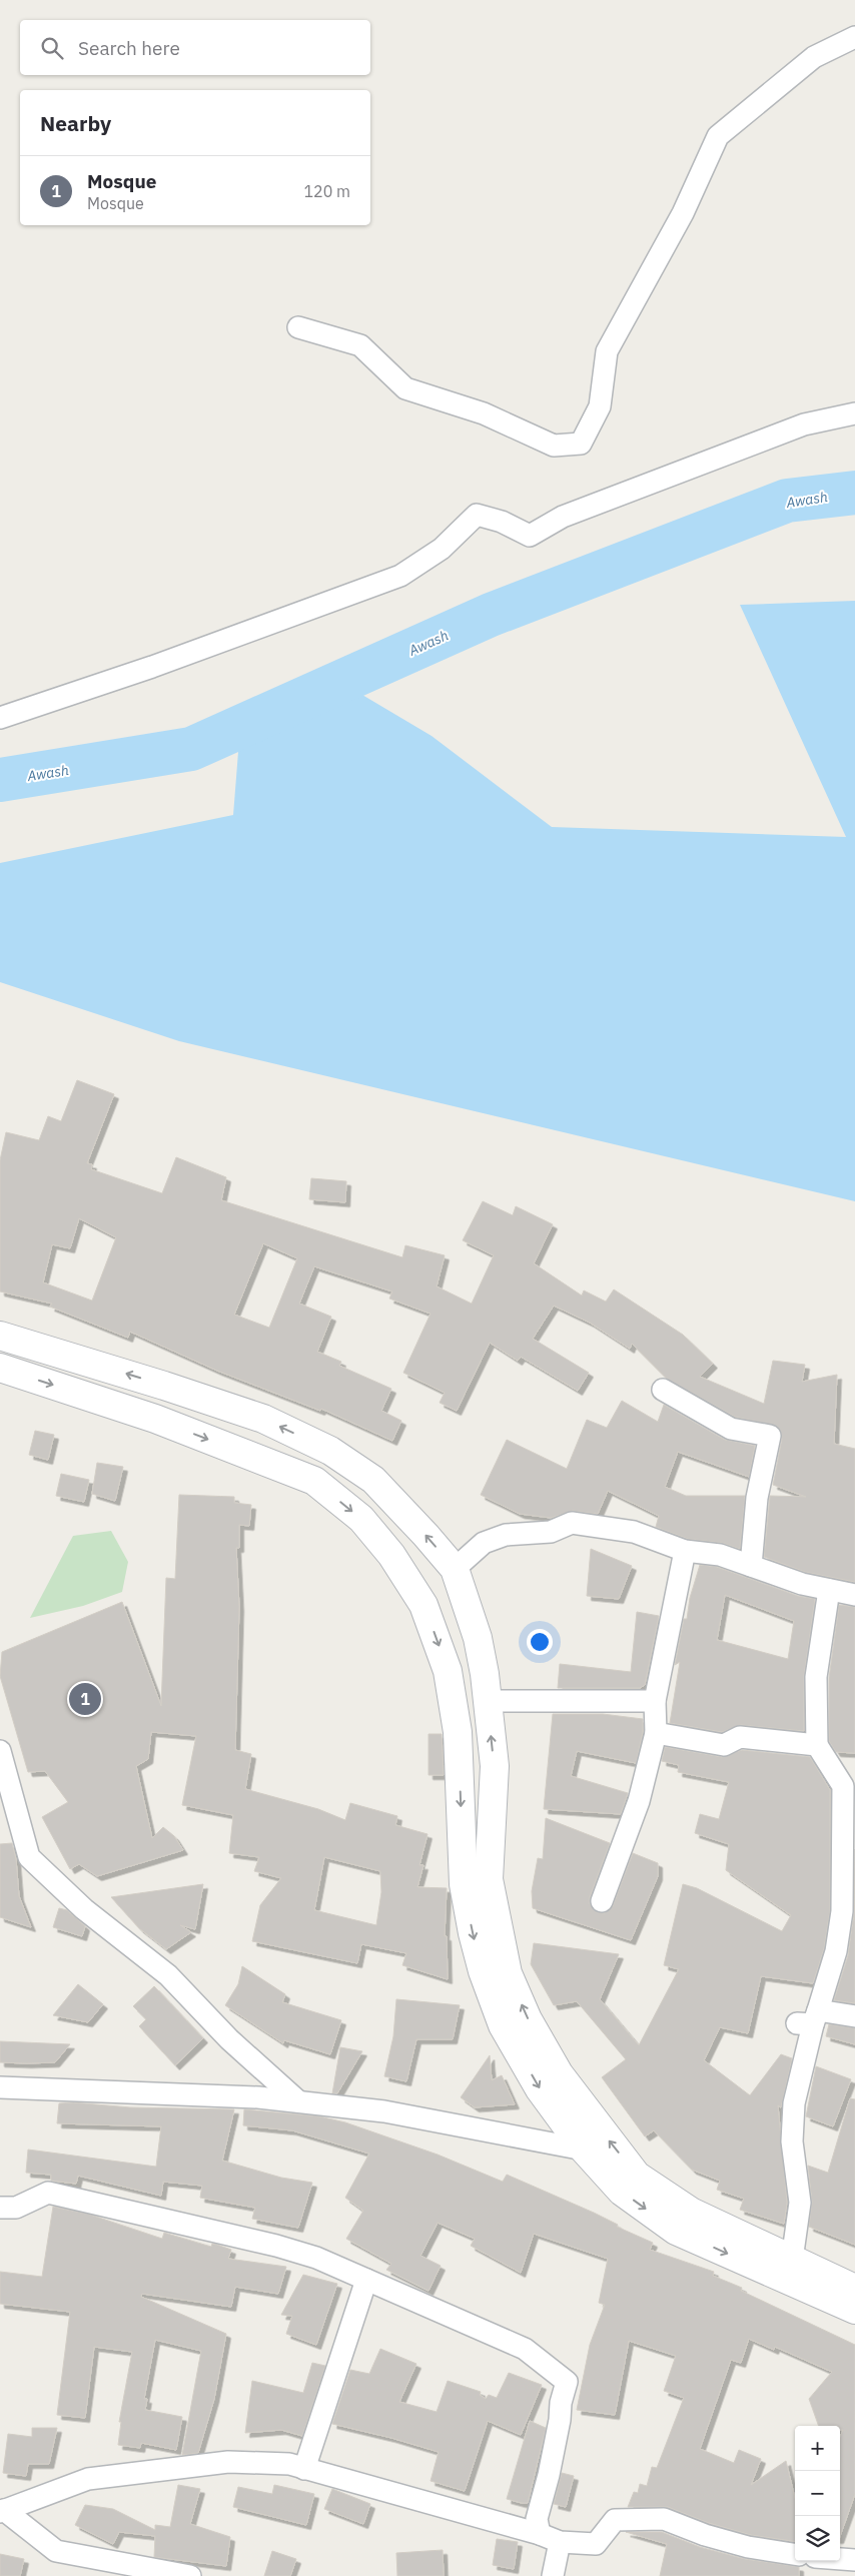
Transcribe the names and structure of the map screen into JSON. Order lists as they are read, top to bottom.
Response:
{
  "water": ["Awash"],
  "page": {
    "search": "Search here",
    "heading": "Nearby",
    "list": [
      {
        "mark": "1",
        "name": "Mosque",
        "note": "Mosque",
        "value": "120 m"
      }
    ],
    "pins": "1",
    "map_buttons": ["+", "−"]
  }
}
